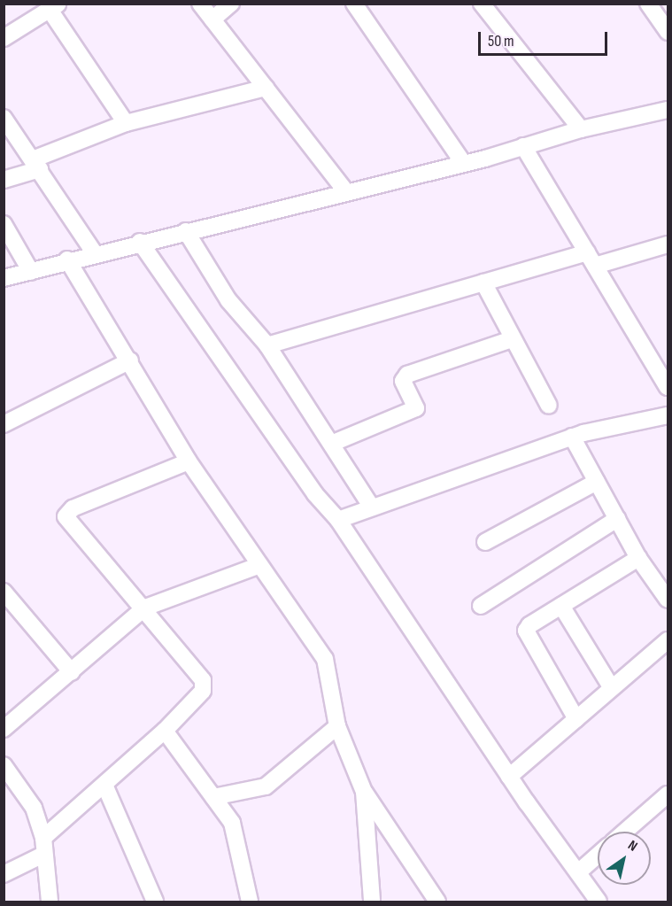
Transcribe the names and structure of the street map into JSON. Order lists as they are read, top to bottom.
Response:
{
  "scale_bar": "50 m",
  "north": "top right"
}
